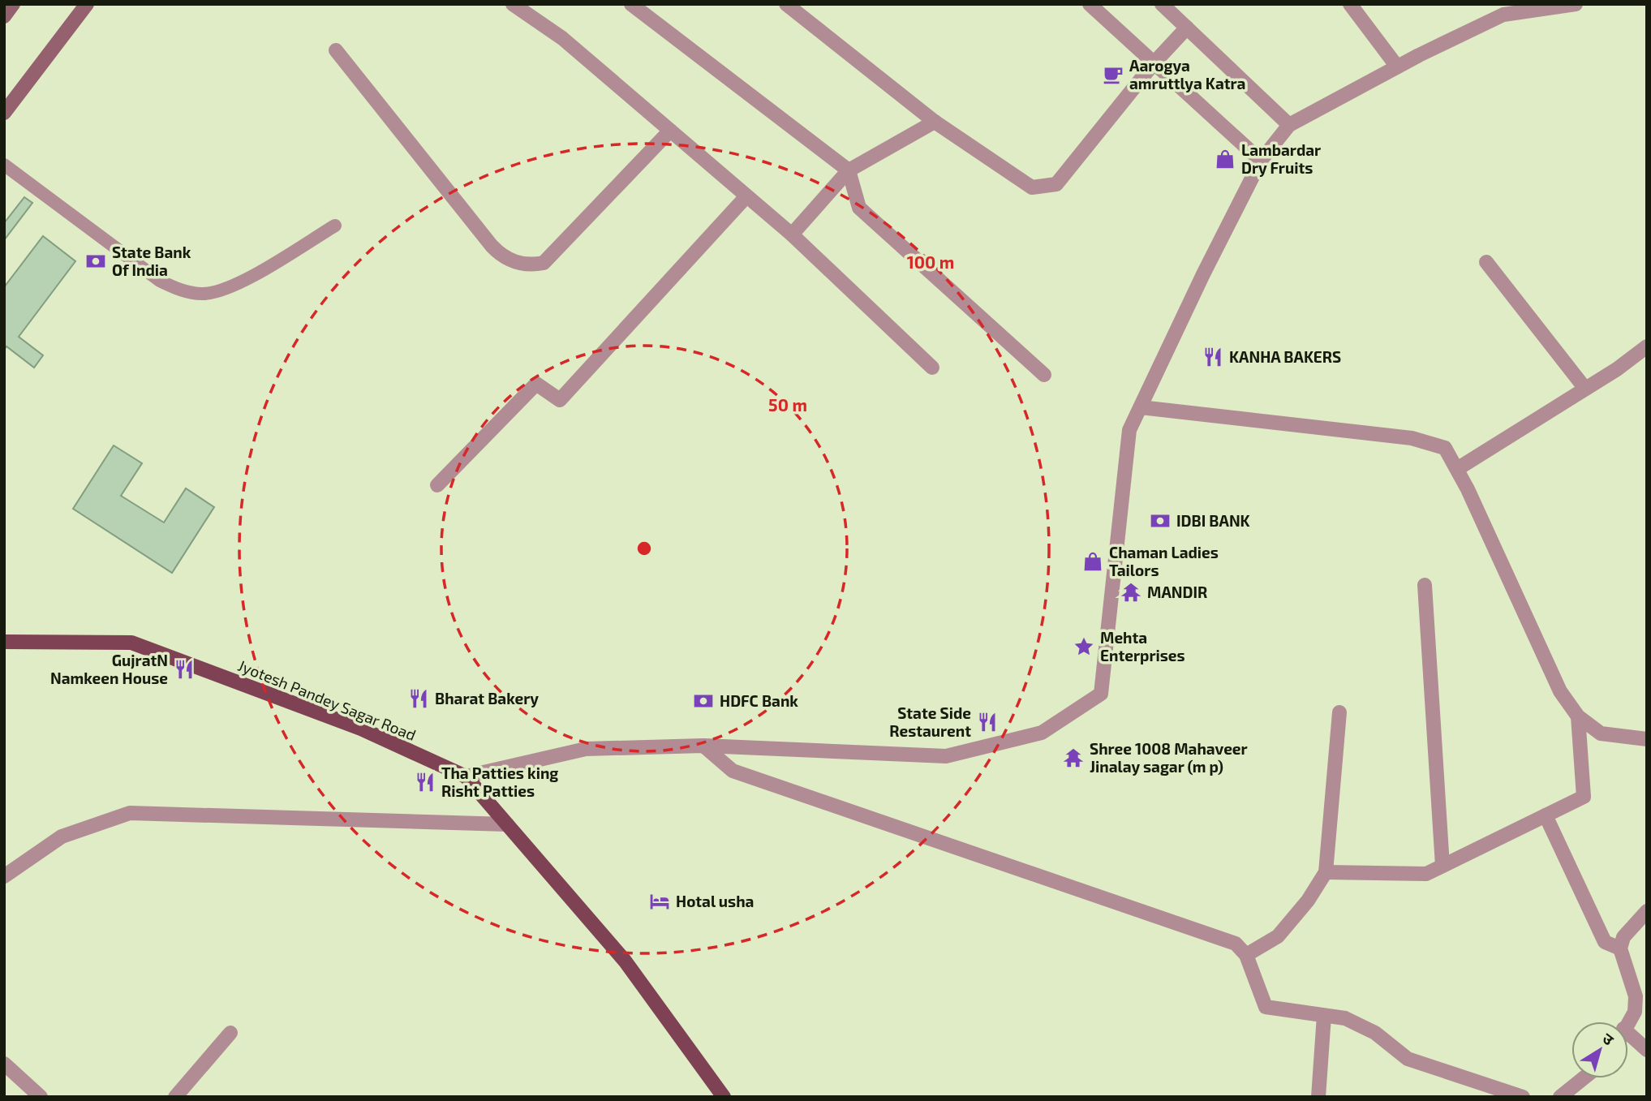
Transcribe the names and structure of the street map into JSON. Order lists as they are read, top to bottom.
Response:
{
  "streets": {
    "main road": ["Jyotesh Pandey Sagar Road"]
  },
  "places": {
    "cafe": ["Aarogya amruttlya Katra"],
    "shop": ["Lambardar Dry Fruits", "Chaman Ladies Tailors"],
    "bank": ["State Bank Of India", "IDBI BANK", "HDFC Bank"],
    "restaurant": [
      "KANHA BAKERS",
      "GujratN Namkeen House",
      "Bharat Bakery",
      "State Side Restaurent",
      "Tha Patties king Risht Patties"
    ],
    "temple": ["MANDIR", "Shree 1008 Mahaveer Jinalay sagar (m p)"],
    "place": ["Mehta Enterprises"],
    "hotel": ["Hotal usha"]
  },
  "north": "top right",
  "rings": ["100 m", "50 m"]
}
